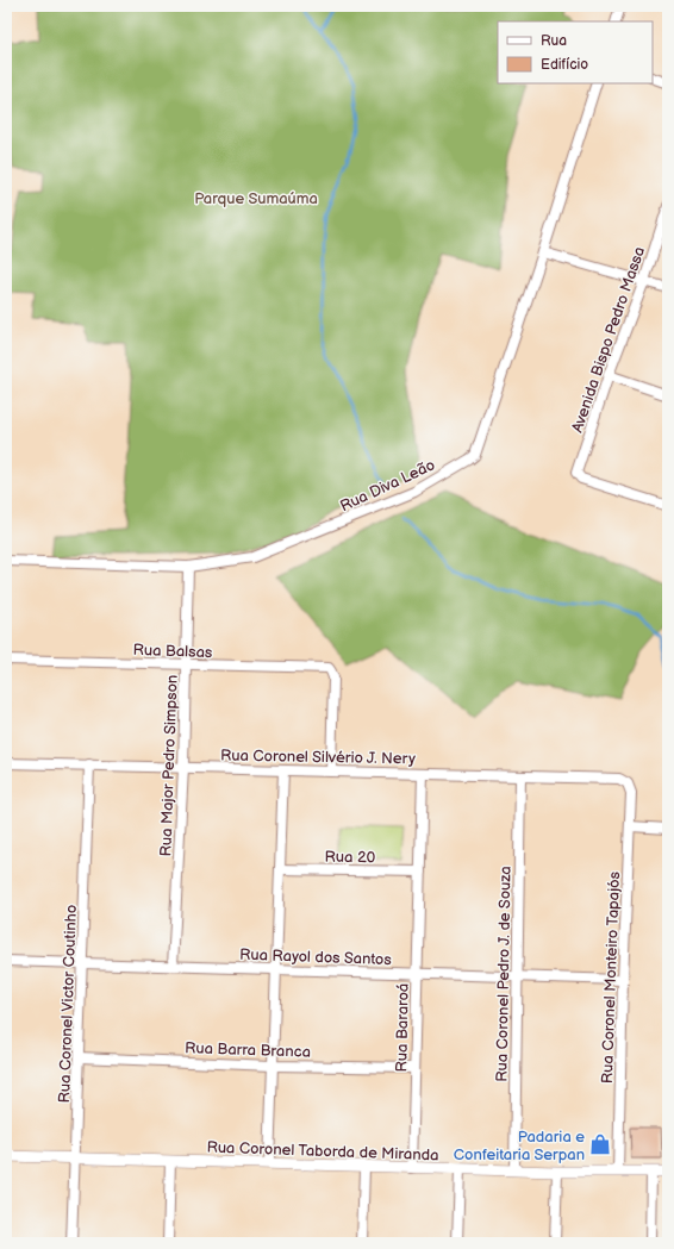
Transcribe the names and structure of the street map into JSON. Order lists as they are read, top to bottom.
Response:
{
  "streets": {
    "street": [
      "Avenida Bispo Pedro Massa",
      "Rua Diva Leão",
      "Rua Balsas",
      "Rua Coronel Silvério J. Nery",
      "Rua Major Pedro Simpson",
      "Rua 20",
      "Rua Rayol dos Santos",
      "Rua Coronel Pedro J. de Souza",
      "Rua Coronel Monteiro Tapajós",
      "Rua Coronel Victor Coutinho",
      "Rua Bararoá",
      "Rua Barra Branca",
      "Rua Coronel Taborda de Miranda"
    ]
  },
  "crossings": [
    ["Rua Diva Leão", "Rua Major Pedro Simpson"],
    ["Rua Balsas", "Rua Coronel Silvério J. Nery"],
    ["Rua Balsas", "Rua Major Pedro Simpson"],
    ["Rua Coronel Silvério J. Nery", "Rua Major Pedro Simpson"],
    ["Rua Coronel Silvério J. Nery", "Rua Coronel Pedro J. de Souza"],
    ["Rua Coronel Silvério J. Nery", "Rua Coronel Monteiro Tapajós"],
    ["Rua Coronel Silvério J. Nery", "Rua Coronel Victor Coutinho"],
    ["Rua Coronel Silvério J. Nery", "Rua Bararoá"],
    ["Rua Major Pedro Simpson", "Rua Rayol dos Santos"],
    ["Rua 20", "Rua Bararoá"],
    ["Rua Rayol dos Santos", "Rua Coronel Pedro J. de Souza"],
    ["Rua Rayol dos Santos", "Rua Coronel Monteiro Tapajós"],
    ["Rua Rayol dos Santos", "Rua Coronel Victor Coutinho"],
    ["Rua Rayol dos Santos", "Rua Bararoá"],
    ["Rua Coronel Pedro J. de Souza", "Rua Coronel Taborda de Miranda"],
    ["Rua Coronel Monteiro Tapajós", "Rua Coronel Taborda de Miranda"],
    ["Rua Coronel Victor Coutinho", "Rua Barra Branca"],
    ["Rua Coronel Victor Coutinho", "Rua Coronel Taborda de Miranda"],
    ["Rua Bararoá", "Rua Barra Branca"],
    ["Rua Bararoá", "Rua Coronel Taborda de Miranda"]
  ],
  "parks": ["Parque Sumaúma"],
  "places": {
    "shop": ["Padaria e Confeitaria Serpan"]
  },
  "legend": ["Rua", "Edifício"]
}
